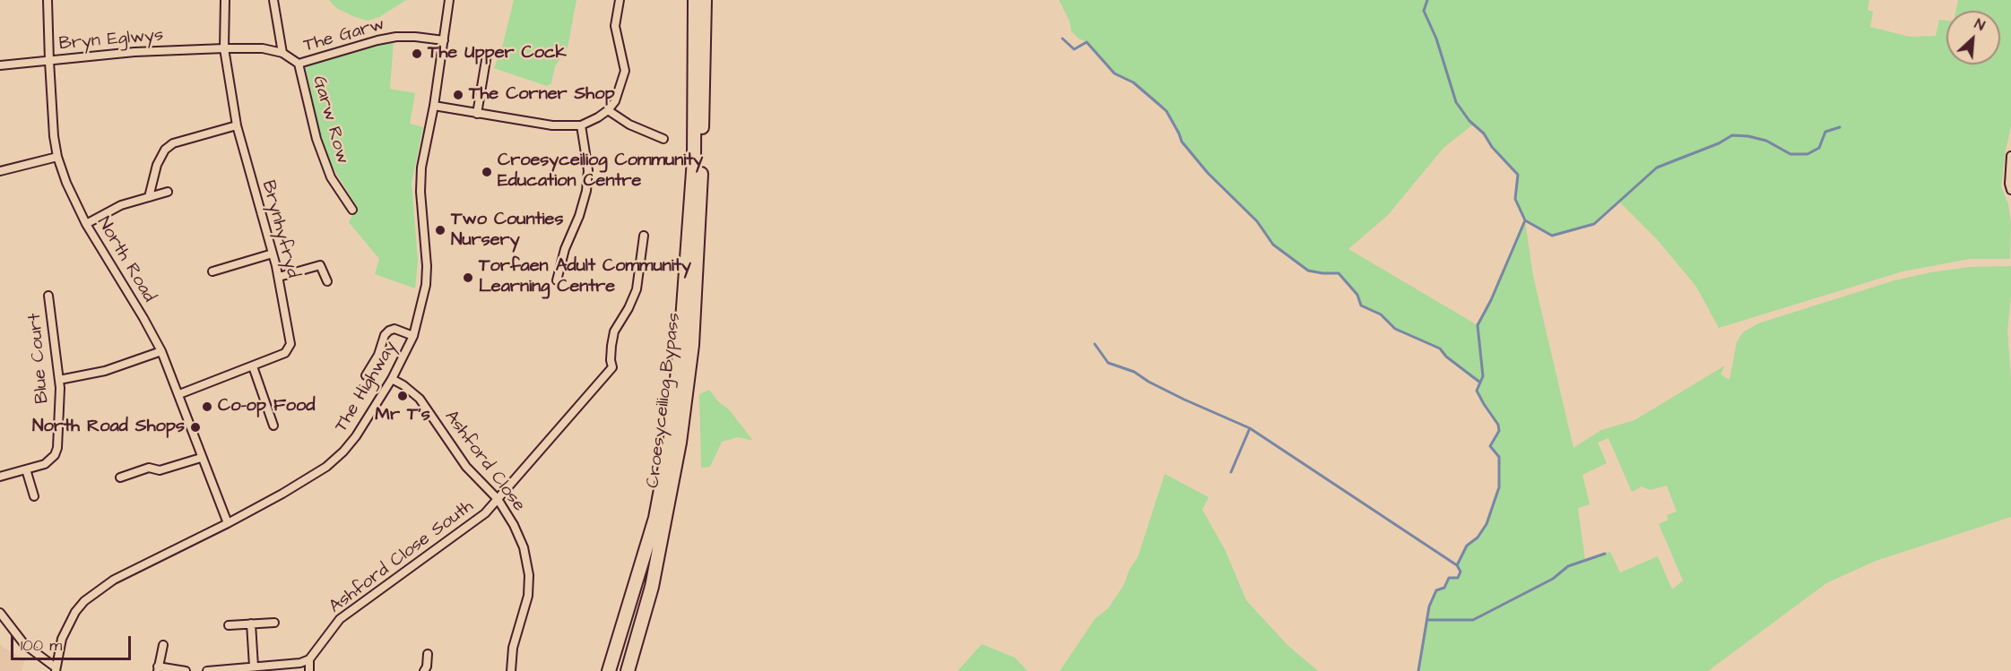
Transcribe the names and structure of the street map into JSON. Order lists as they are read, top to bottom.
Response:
{
  "streets": {
    "highway": ["Croesyceiliog Bypass"],
    "street": [
      "The Garw",
      "Bryn Eglwys",
      "Garw Row",
      "Brynhyfryd",
      "North Road",
      "Blue Court",
      "The Highway",
      "Ashford Close",
      "Ashford Close South"
    ]
  },
  "crossings": [
    ["The Garw", "Bryn Eglwys"],
    ["The Garw", "Garw Row"],
    ["The Garw", "Brynhyfryd"],
    ["The Garw", "The Highway"],
    ["Bryn Eglwys", "Brynhyfryd"],
    ["Bryn Eglwys", "North Road"],
    ["Brynhyfryd", "North Road"],
    ["North Road", "The Highway"],
    ["The Highway", "Ashford Close"],
    ["Ashford Close", "Ashford Close South"]
  ],
  "places": [
    "The Upper Cock",
    "The Corner Shop",
    "Croesyceiliog Community Education Centre",
    "Two Counties Nursery",
    "Torfaen Adult Community Learning Centre",
    "Mr T's",
    "Co-op Food",
    "North Road Shops"
  ],
  "scale_bar": "100 m",
  "north": "top right"
}
